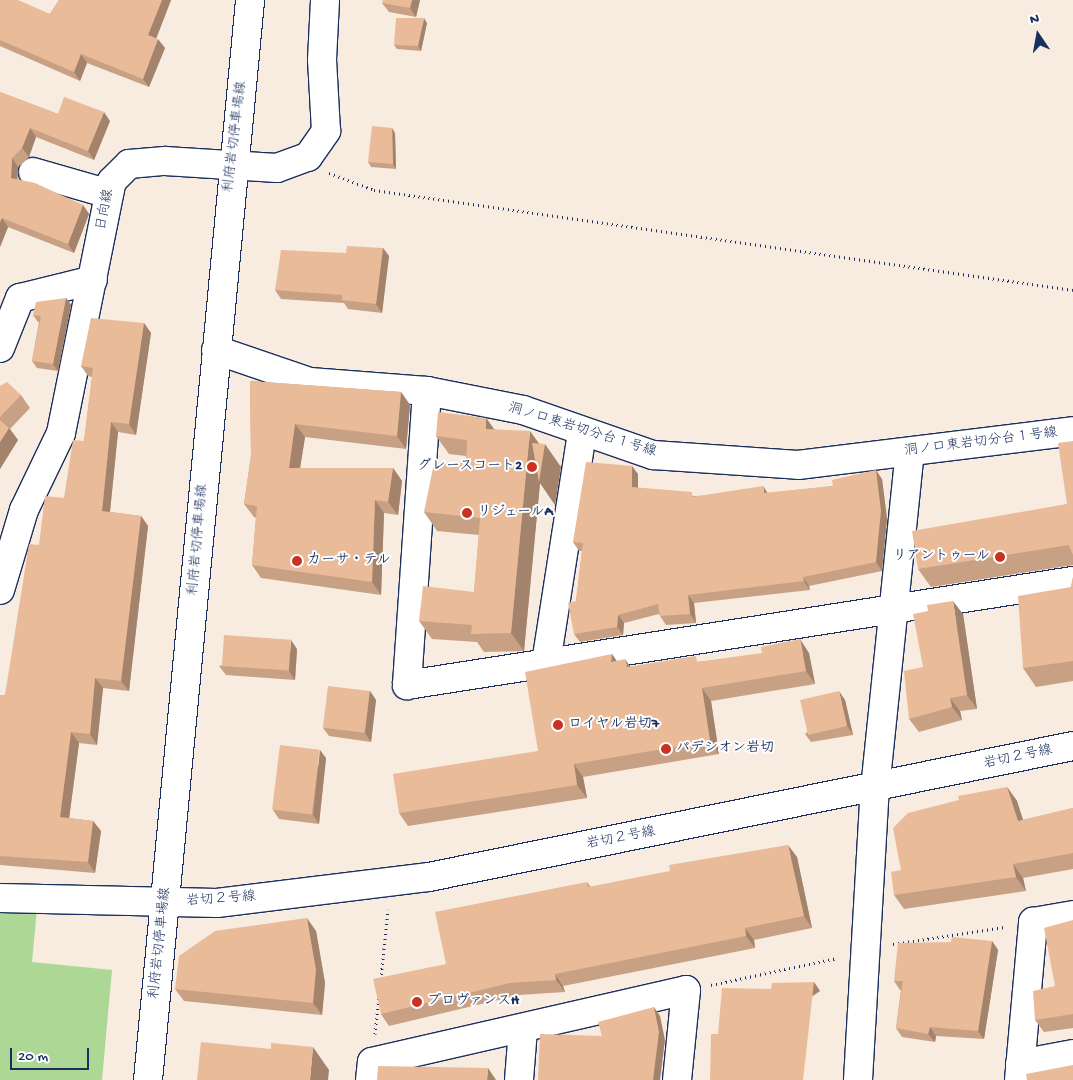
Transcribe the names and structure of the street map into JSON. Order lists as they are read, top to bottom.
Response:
{
  "streets": {
    "street": [
      "利府岩切停車場線",
      "日向線",
      "洞ノ口東岩切分台１号線",
      "岩切２号線"
    ]
  },
  "crossings": [
    ["利府岩切停車場線", "日向線"],
    ["利府岩切停車場線", "洞ノ口東岩切分台１号線"],
    ["利府岩切停車場線", "岩切２号線"]
  ],
  "places": [
    "グレースコート2",
    "リジェールA",
    "リアントゥール",
    "カーサ・テル",
    "ロイヤル岩切7",
    "パデシオン岩切",
    "プロヴァンスH"
  ],
  "scale_bar": "20 m",
  "north": "top"
}
